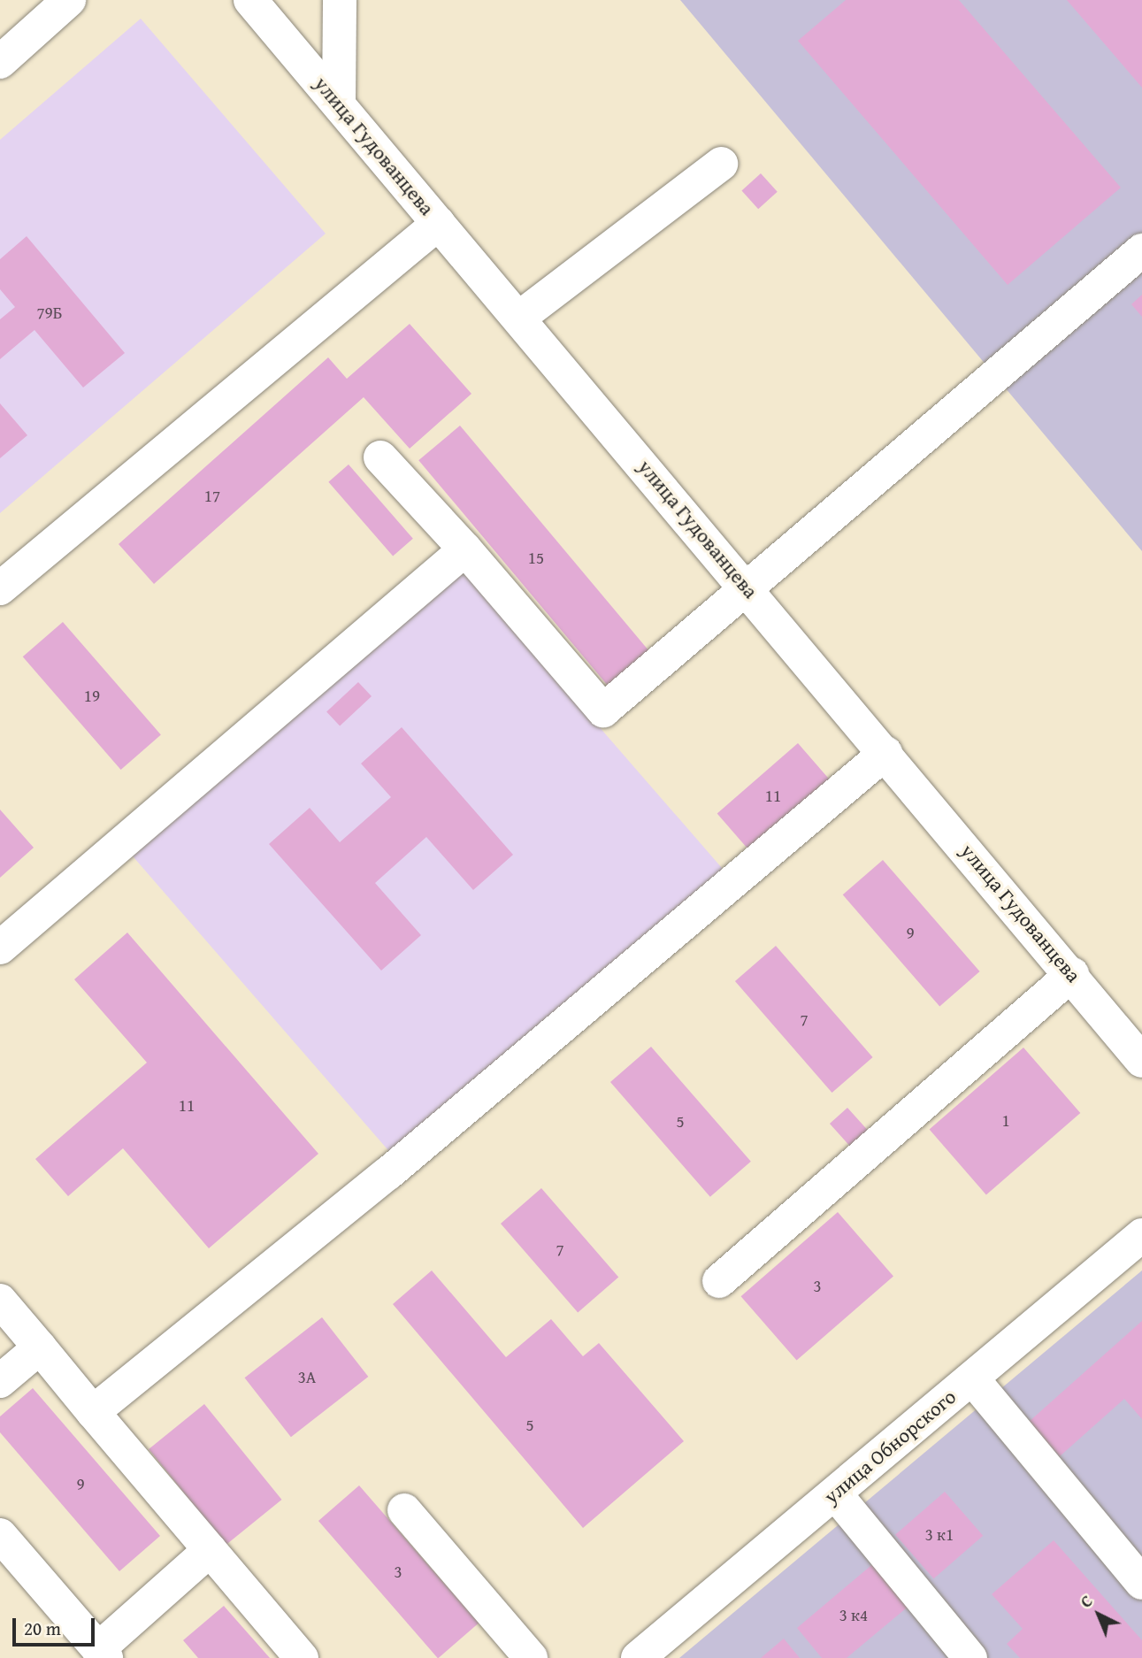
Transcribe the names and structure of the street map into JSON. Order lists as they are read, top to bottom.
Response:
{
  "streets": {
    "street": ["улица Гудованцева", "улица Обнорского"]
  },
  "house_numbers": [
    "79Б",
    "17",
    "15",
    "19",
    "11",
    "9",
    "7",
    "11",
    "1",
    "5",
    "7",
    "3",
    "3А",
    "5",
    "9",
    "3 к1",
    "3",
    "3 к4"
  ],
  "scale_bar": "20 m",
  "north": "top left"
}
